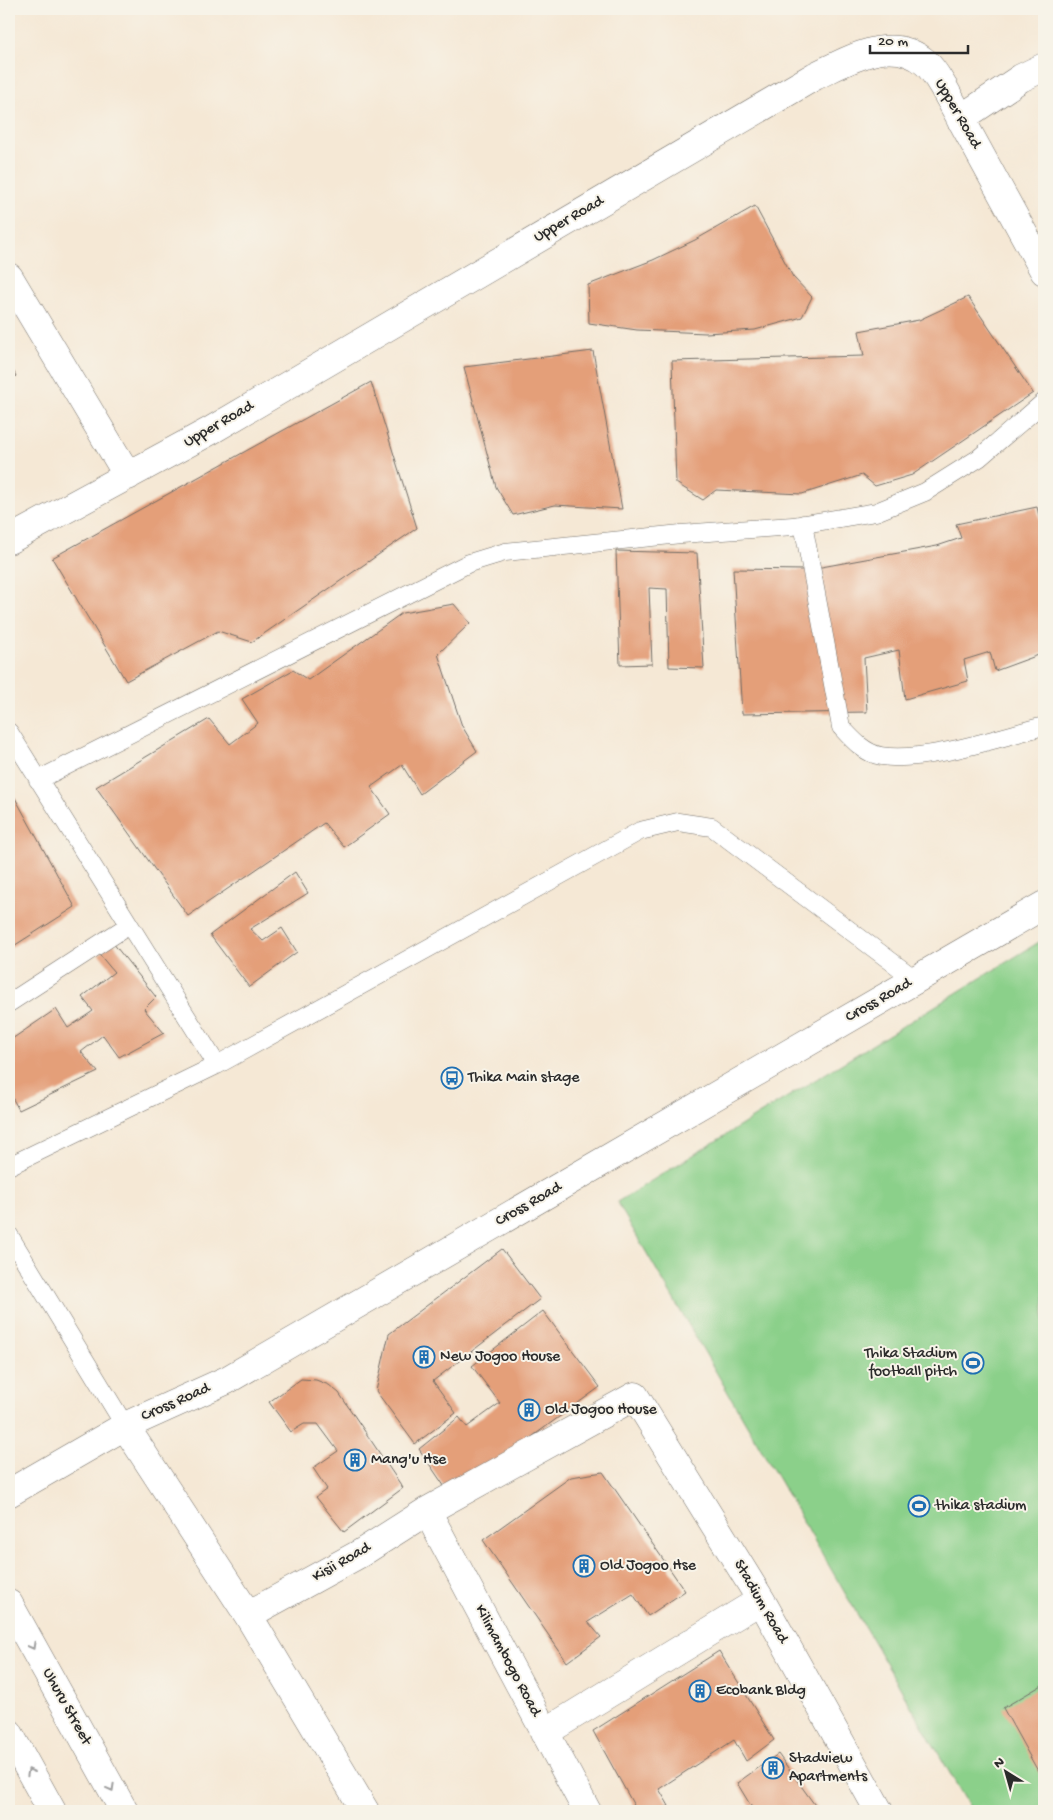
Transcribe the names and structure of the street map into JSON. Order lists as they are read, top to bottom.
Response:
{
  "streets": {
    "street": [
      "Upper Road",
      "Cross Road",
      "Kisii Road",
      "Stadium Road",
      "Kilimambogo Road",
      "Uhuru Street"
    ]
  },
  "crossings": [
    ["Kisii Road", "Stadium Road"],
    ["Kisii Road", "Kilimambogo Road"]
  ],
  "places": {
    "bus stop": ["Thika Main stage"],
    "building": [
      "New Jogoo House",
      "Old Jogoo House",
      "Mang'u Hse",
      "Old Jogoo Hse",
      "Ecobank Bldg",
      "Stadview Apartments"
    ],
    "sports": ["Thika Stadium football pitch", "thika stadium"]
  },
  "scale_bar": "20 m",
  "north": "top left"
}
